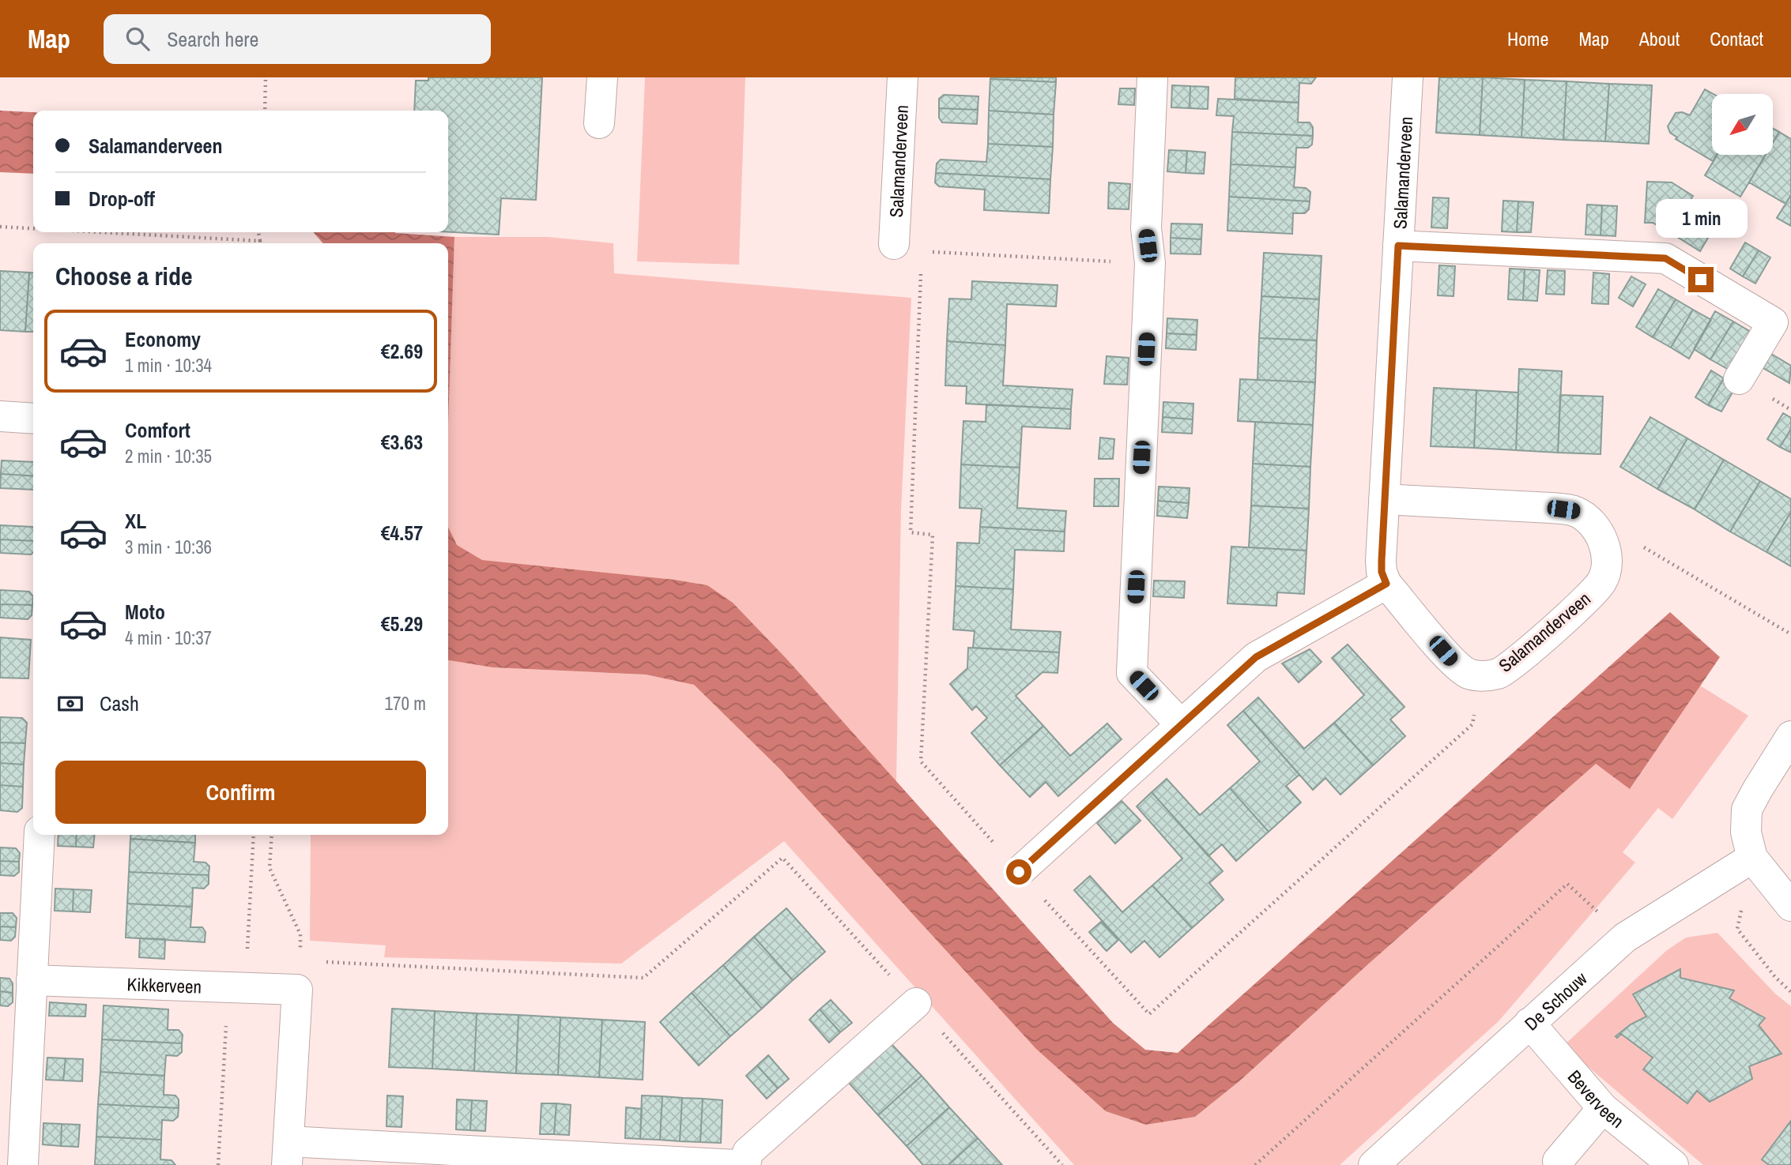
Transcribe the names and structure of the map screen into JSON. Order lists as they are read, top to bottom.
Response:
{
  "streets": {
    "street": [
      "Salamanderveen",
      "Kikkerveen",
      "De Schouw",
      "Beverveen"
    ]
  },
  "crossings": [
    ["De Schouw", "Beverveen"]
  ],
  "north": "bottom left",
  "page": {
    "header": "Map",
    "search": "Search here",
    "nav": [
      "Home",
      "Map",
      "About",
      "Contact"
    ],
    "banner": ["Salamanderveen", "Drop-off"],
    "bubble": "1 min",
    "heading": "Choose a ride",
    "list": [
      {
        "name": "Economy",
        "note": "1 min · 10:34",
        "value": "€2.69"
      },
      {
        "name": "Comfort",
        "note": "2 min · 10:35",
        "value": "€3.63"
      },
      {
        "name": "XL",
        "note": "3 min · 10:36",
        "value": "€4.57"
      },
      {
        "name": "Moto",
        "note": "4 min · 10:37",
        "value": "€5.29"
      }
    ],
    "pay": ["Cash", "170 m"],
    "buttons": "Confirm"
  }
}
